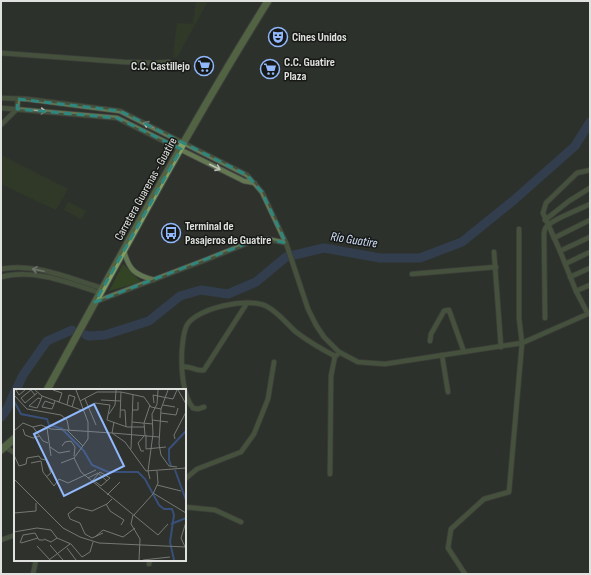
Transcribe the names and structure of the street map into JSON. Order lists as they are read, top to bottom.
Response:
{
  "streets": {
    "main road": ["Carretera Guarenas - Guatire"]
  },
  "water": ["Río Guatire"],
  "places": {
    "theatre": ["Cines Unidos"],
    "supermarket": ["C.C. Castillejo", "C.C. Guatire Plaza"],
    "bus stop": ["Terminal de Pasajeros de Guatire"]
  }
}
